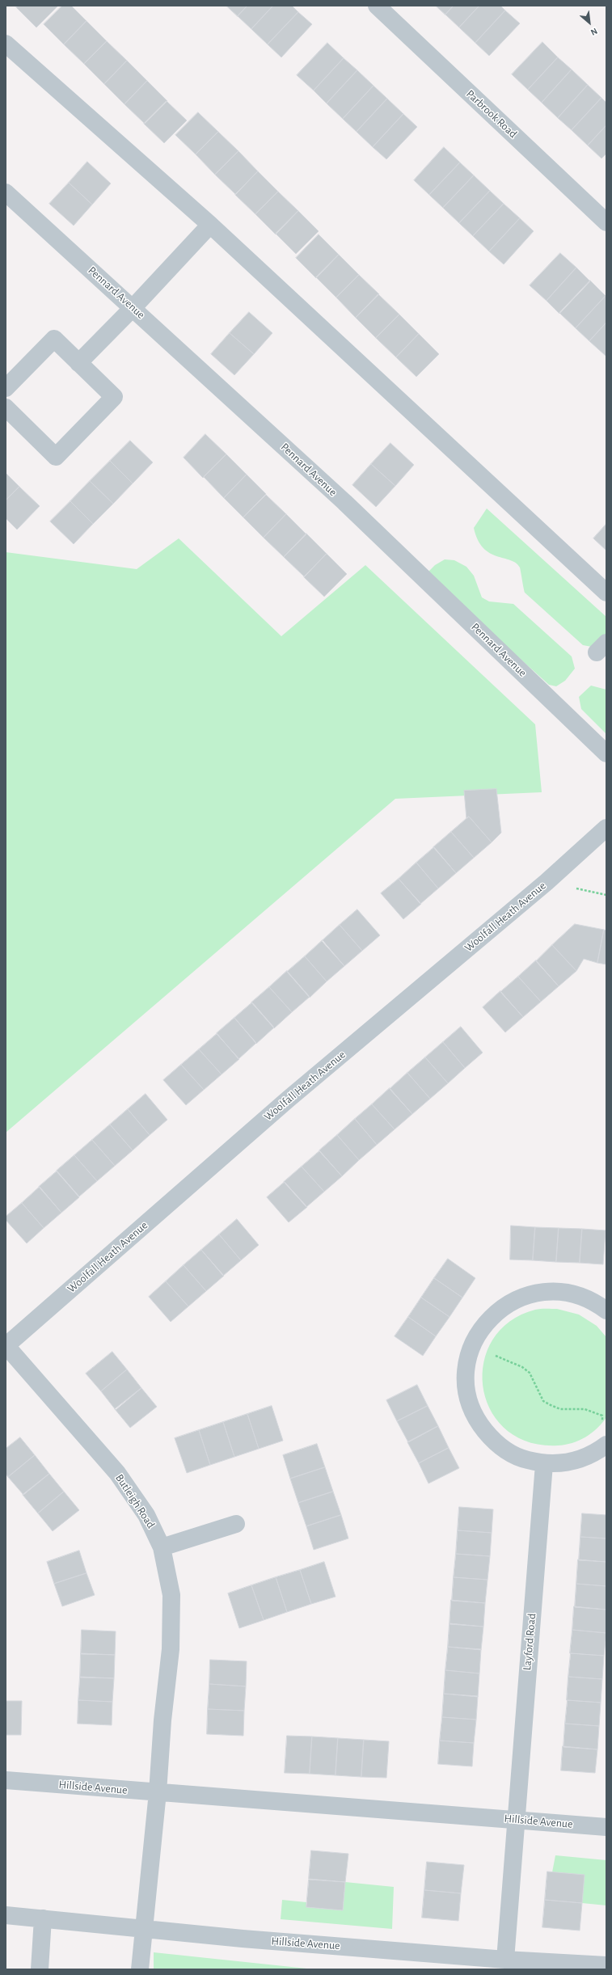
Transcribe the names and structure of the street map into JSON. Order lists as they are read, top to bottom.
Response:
{
  "streets": {
    "street": [
      "Parbrook Road",
      "Pennard Avenue",
      "Woolfall Heath Avenue",
      "Butleigh Road",
      "Layford Road",
      "Hillside Avenue"
    ]
  },
  "crossings": [
    ["Woolfall Heath Avenue", "Butleigh Road"],
    ["Butleigh Road", "Hillside Avenue"],
    ["Layford Road", "Hillside Avenue"]
  ],
  "north": "bottom right"
}
